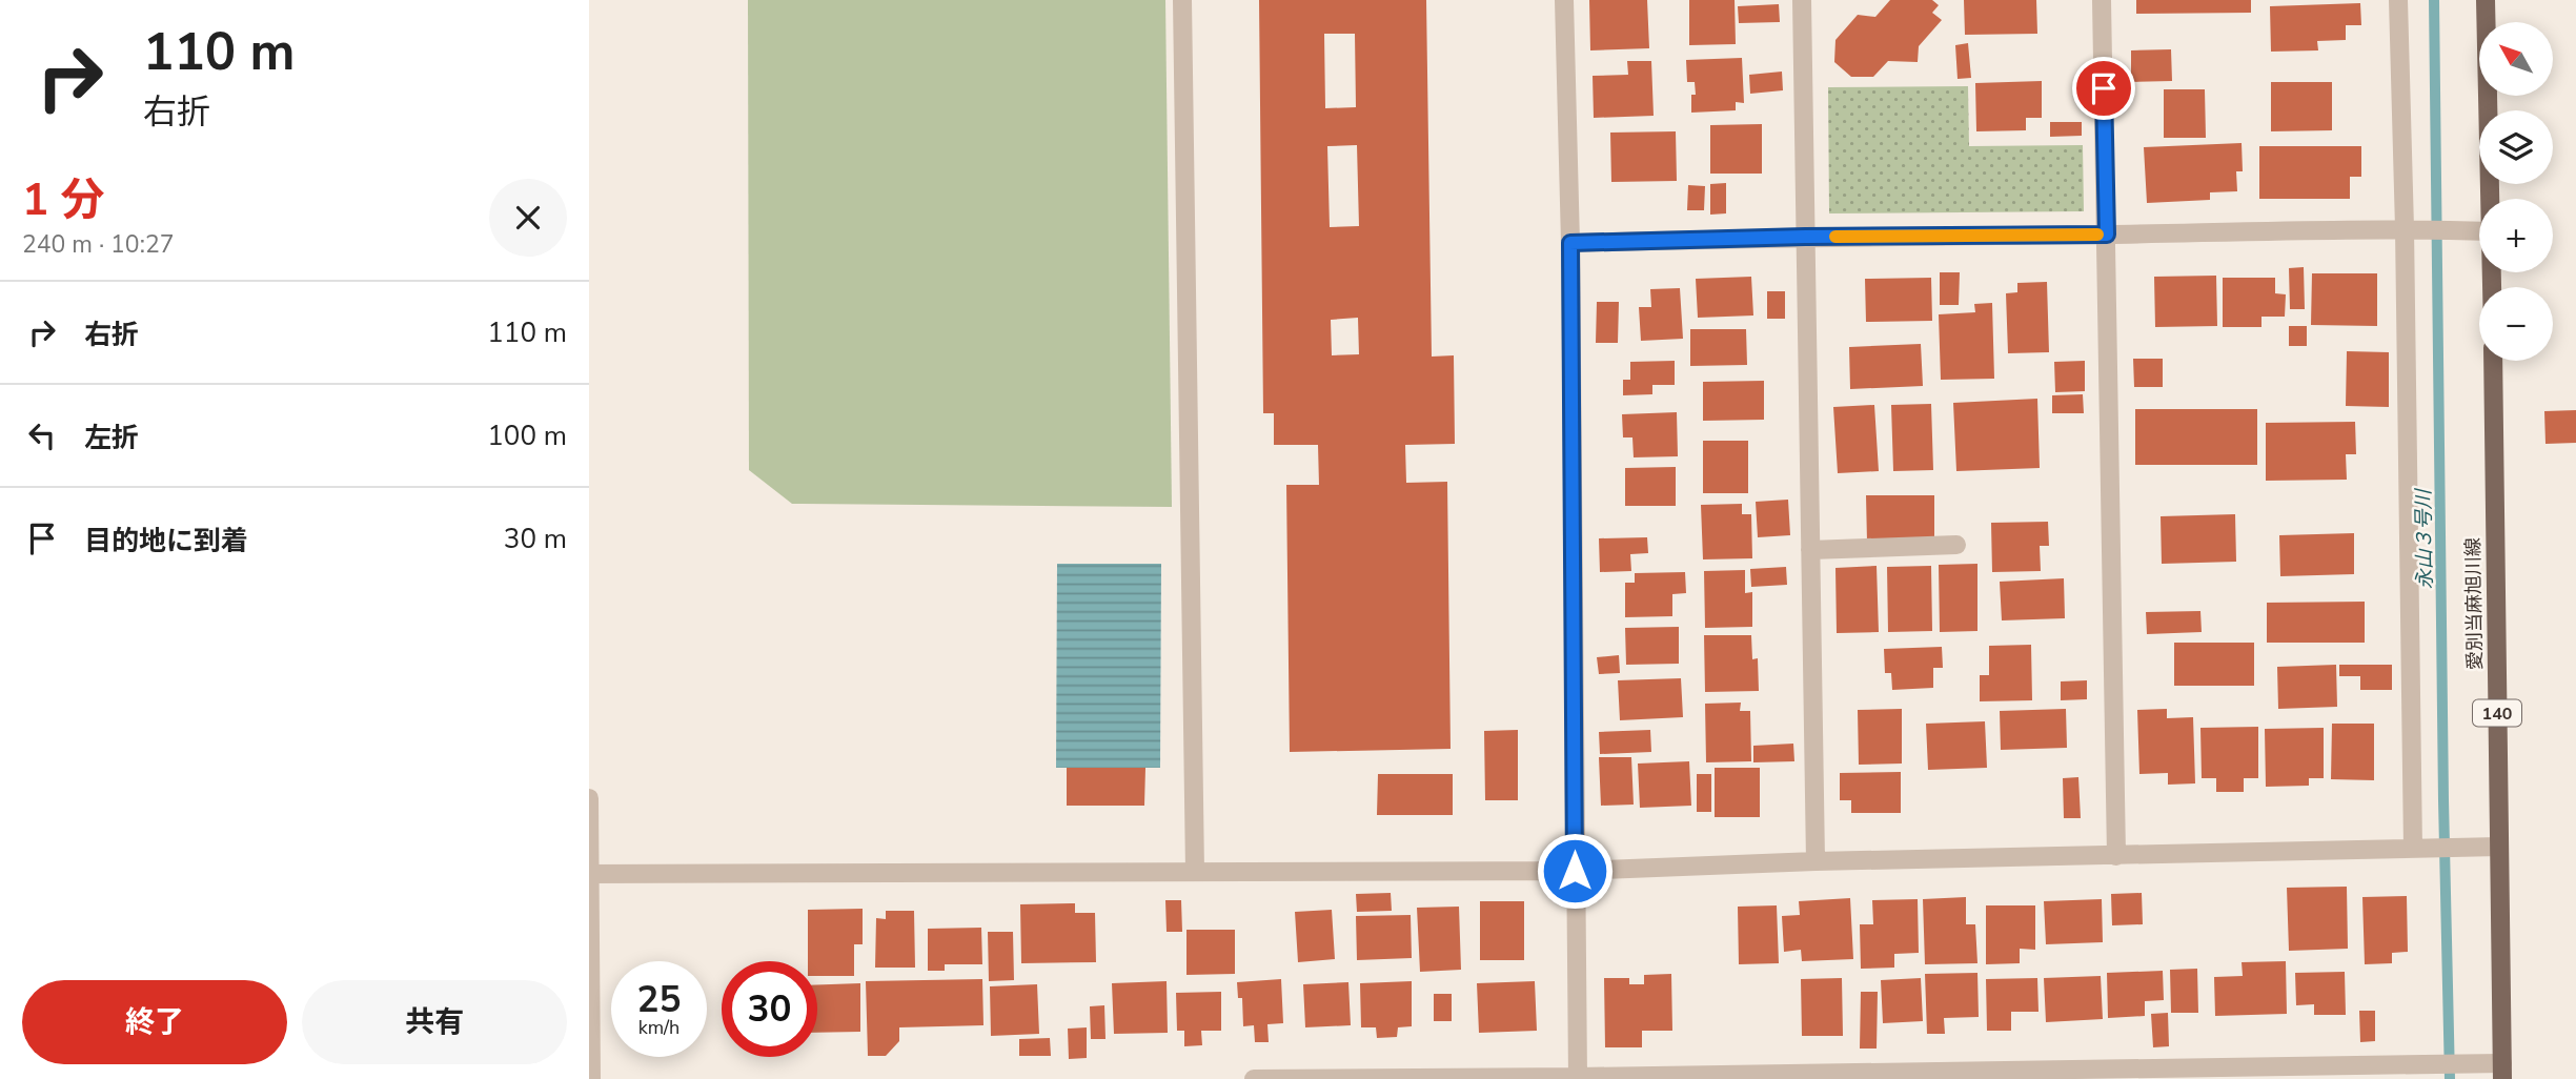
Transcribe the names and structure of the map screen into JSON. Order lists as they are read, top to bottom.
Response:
{
  "streets": {
    "main road": ["愛別当麻旭川線", "140"]
  },
  "water": ["永山３号川"],
  "north": "top left",
  "page": {
    "turn": ["110 m", "右折"],
    "map_buttons": ["+", "−"],
    "heading": ["1 分", "240 m · 10:27"],
    "list": [
      {
        "name": "右折",
        "value": "110 m"
      },
      {
        "name": "左折",
        "value": "100 m"
      },
      {
        "name": "目的地に到着",
        "value": "30 m"
      }
    ],
    "speed": "25 km/h",
    "limit": "30",
    "buttons": ["終了", "共有"]
  }
}
